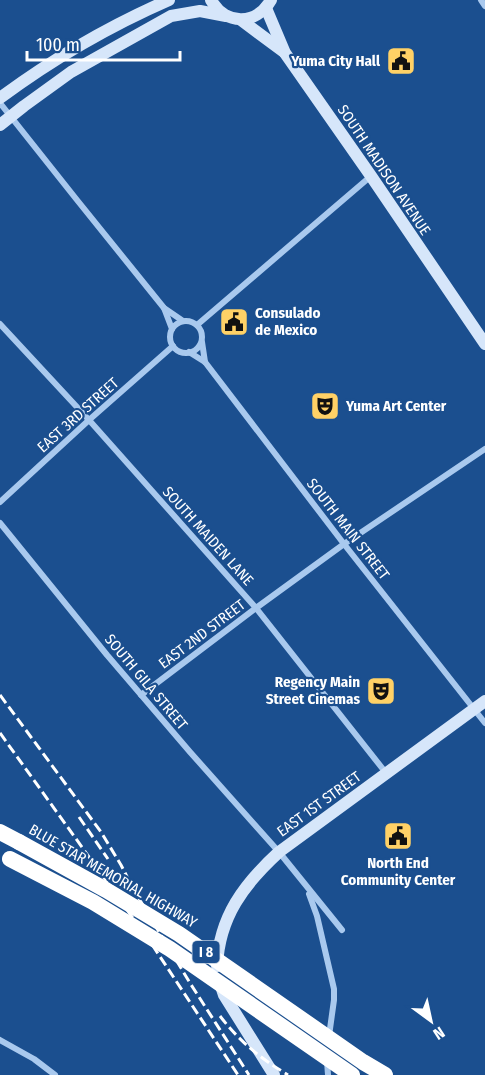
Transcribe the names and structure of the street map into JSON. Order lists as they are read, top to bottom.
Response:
{
  "streets": {
    "highway": ["BLUE STAR MEMORIAL HIGHWAY", "I 8"],
    "street": [
      "SOUTH MADISON AVENUE",
      "EAST 3RD STREET",
      "SOUTH MAIN STREET",
      "SOUTH MAIDEN LANE",
      "EAST 2ND STREET",
      "SOUTH GILA STREET",
      "EAST 1ST STREET"
    ]
  },
  "crossings": [
    ["EAST 3RD STREET", "SOUTH MAIN STREET"],
    ["EAST 3RD STREET", "SOUTH MAIDEN LANE"],
    ["SOUTH MAIN STREET", "EAST 2ND STREET"],
    ["SOUTH MAIN STREET", "EAST 1ST STREET"],
    ["SOUTH MAIDEN LANE", "EAST 2ND STREET"],
    ["SOUTH MAIDEN LANE", "EAST 1ST STREET"],
    ["EAST 2ND STREET", "SOUTH GILA STREET"],
    ["SOUTH GILA STREET", "EAST 1ST STREET"]
  ],
  "places": {
    "public building": ["Yuma City Hall", "Consulado de Mexico", "North End Community Center"],
    "theatre": ["Yuma Art Center", "Regency Main Street Cinemas"]
  },
  "scale_bar": "100 m",
  "north": "bottom right"
}
